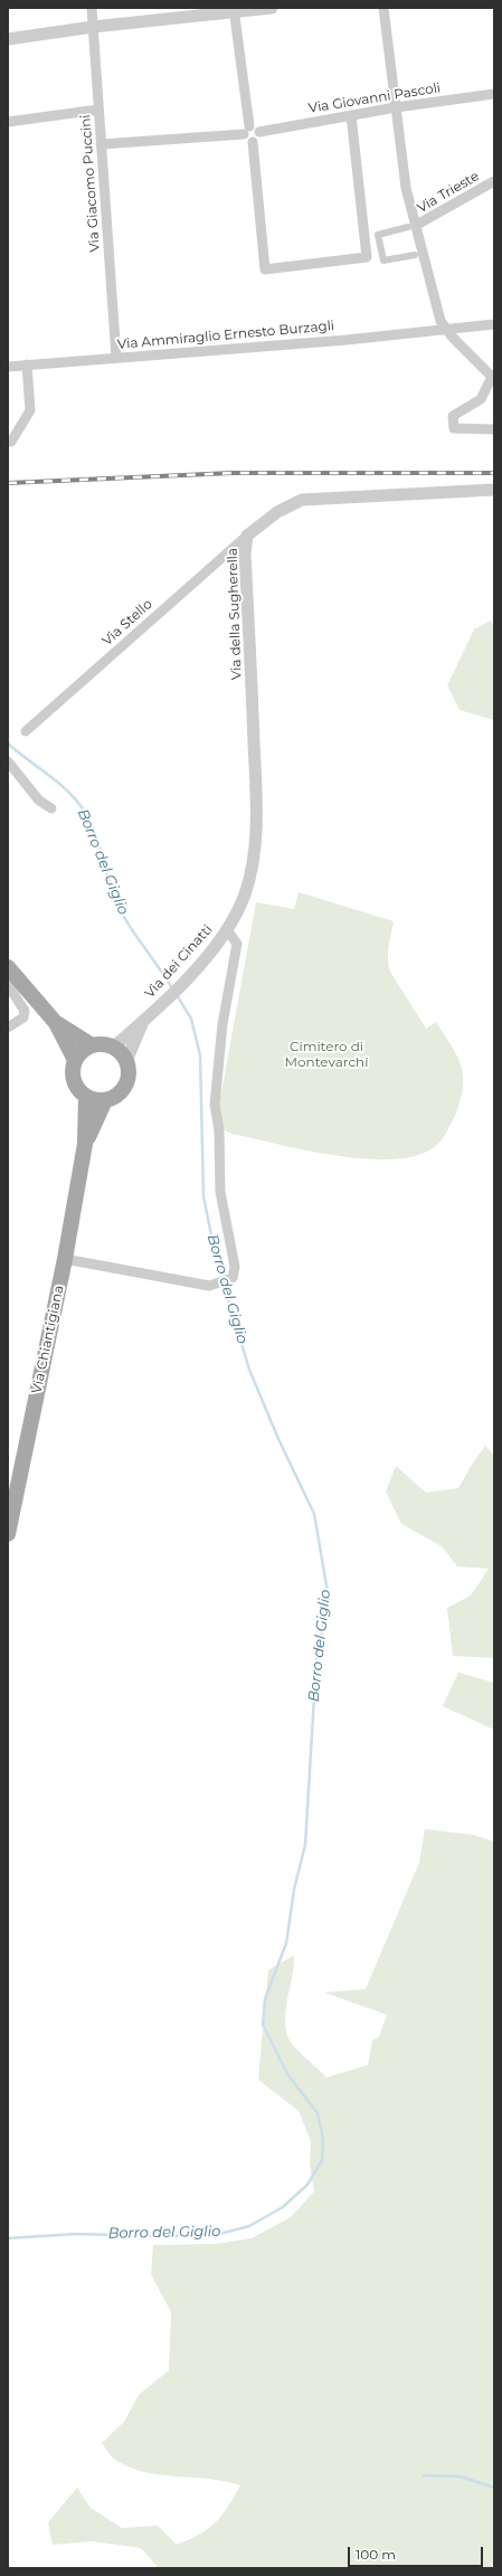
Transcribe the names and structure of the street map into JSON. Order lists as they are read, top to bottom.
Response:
{
  "streets": {
    "main road": ["Via Chiantigiana"],
    "street": [
      "Via Giovanni Pascoli",
      "Via Giacomo Puccini",
      "Via Trieste",
      "Via Ammiraglio Ernesto Burzagli",
      "Via della Sugherella",
      "Via Stello",
      "Via dei Cinatti"
    ]
  },
  "crossings": [
    ["Via Giacomo Puccini", "Via Ammiraglio Ernesto Burzagli"],
    ["Via della Sugherella", "Via Stello"],
    ["Via della Sugherella", "Via dei Cinatti"],
    ["Via dei Cinatti", "Via Chiantigiana"]
  ],
  "water": ["Borro del Giglio"],
  "parks": ["Cimitero di Montevarchi"],
  "scale_bar": "100 m"
}
